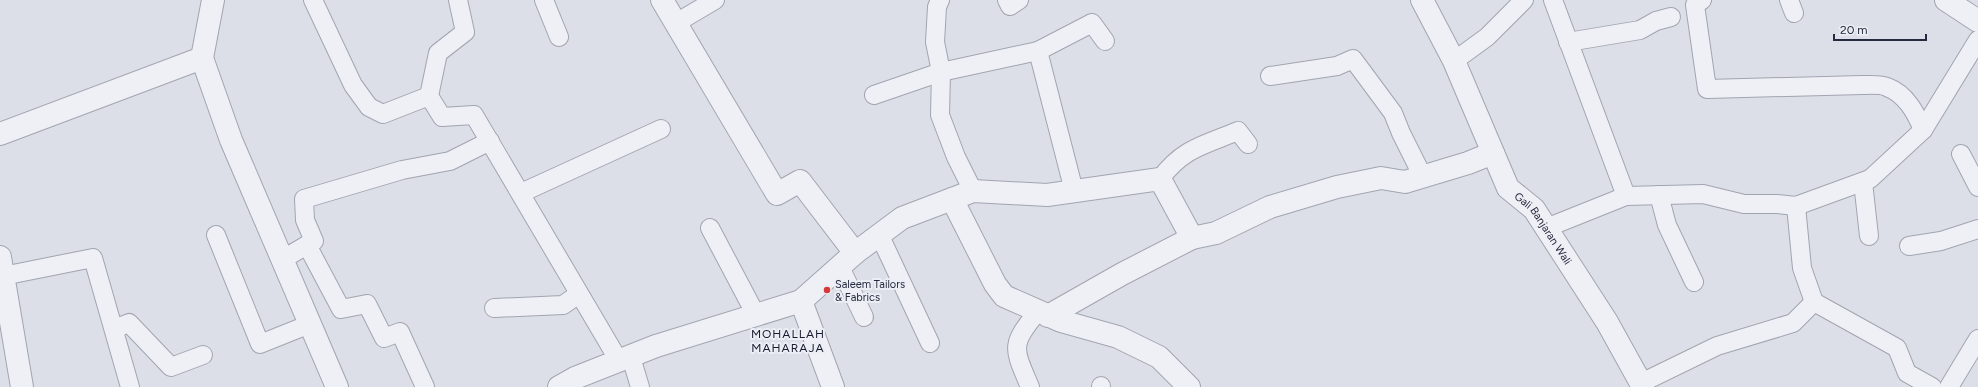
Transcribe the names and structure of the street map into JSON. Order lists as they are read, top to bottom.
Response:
{
  "streets": {
    "street": ["Gali Banjaran Wali"]
  },
  "districts": ["MOHALLAH MAHARAJA"],
  "places": ["Saleem Tailors & Fabrics"],
  "scale_bar": "20 m"
}
